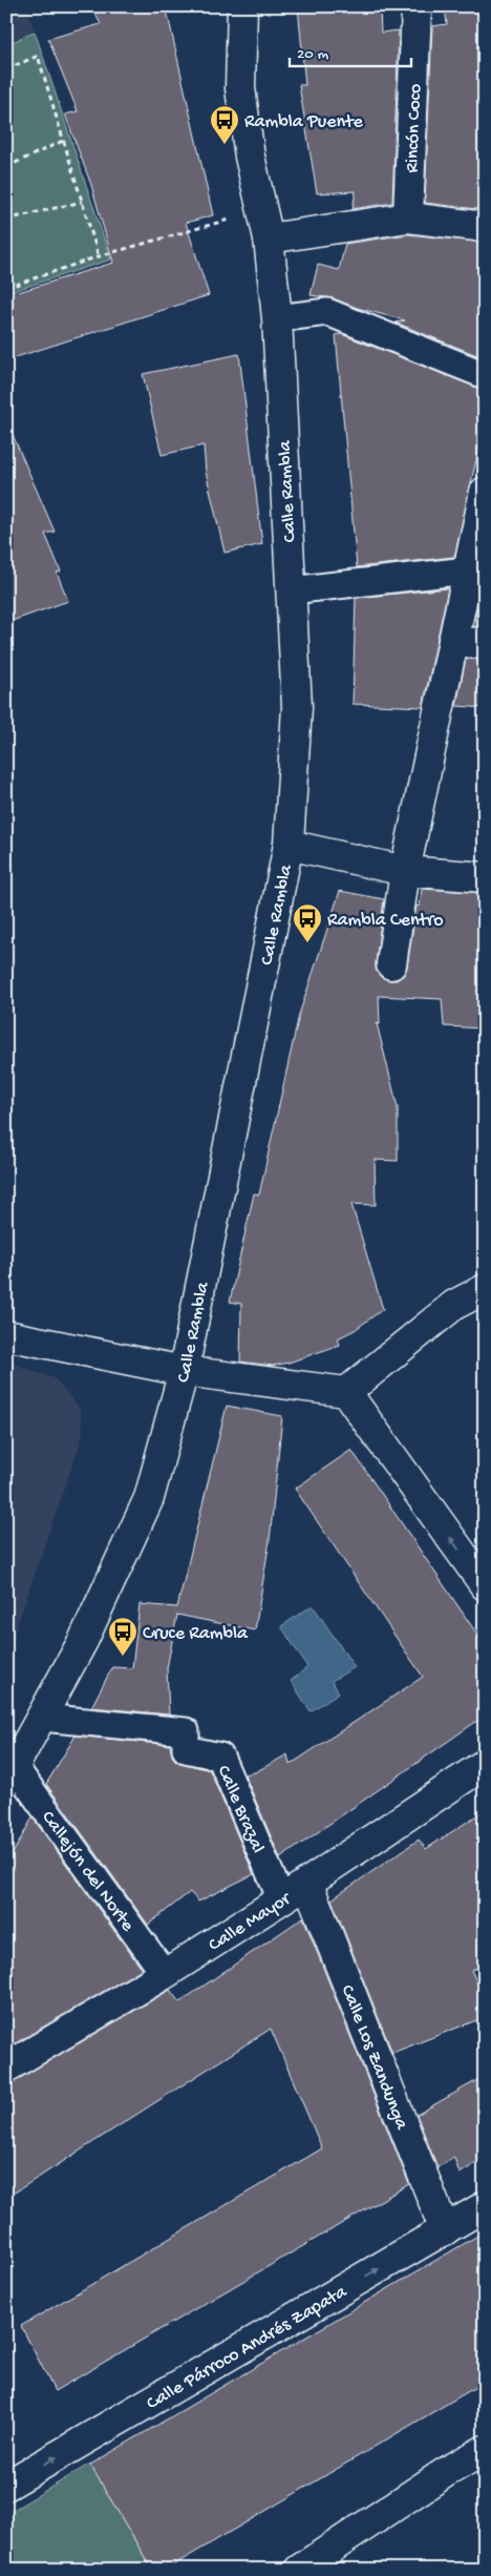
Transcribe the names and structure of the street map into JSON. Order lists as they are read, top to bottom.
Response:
{
  "streets": {
    "street": [
      "Rincón Coco",
      "Calle Rambla",
      "Calle Brazal",
      "Callejón del Norte",
      "Calle Mayor",
      "Calle Los Zandunga",
      "Calle Párroco Andrés Zapata"
    ]
  },
  "crossings": [
    ["Calle Rambla", "Calle Brazal"],
    ["Calle Rambla", "Callejón del Norte"],
    ["Calle Brazal", "Calle Mayor"],
    ["Callejón del Norte", "Calle Mayor"],
    ["Calle Mayor", "Calle Los Zandunga"],
    ["Calle Los Zandunga", "Calle Párroco Andrés Zapata"]
  ],
  "places": {
    "bus stop": ["Rambla Puente", "Rambla Centro", "Cruce Rambla"]
  },
  "scale_bar": "20 m"
}
